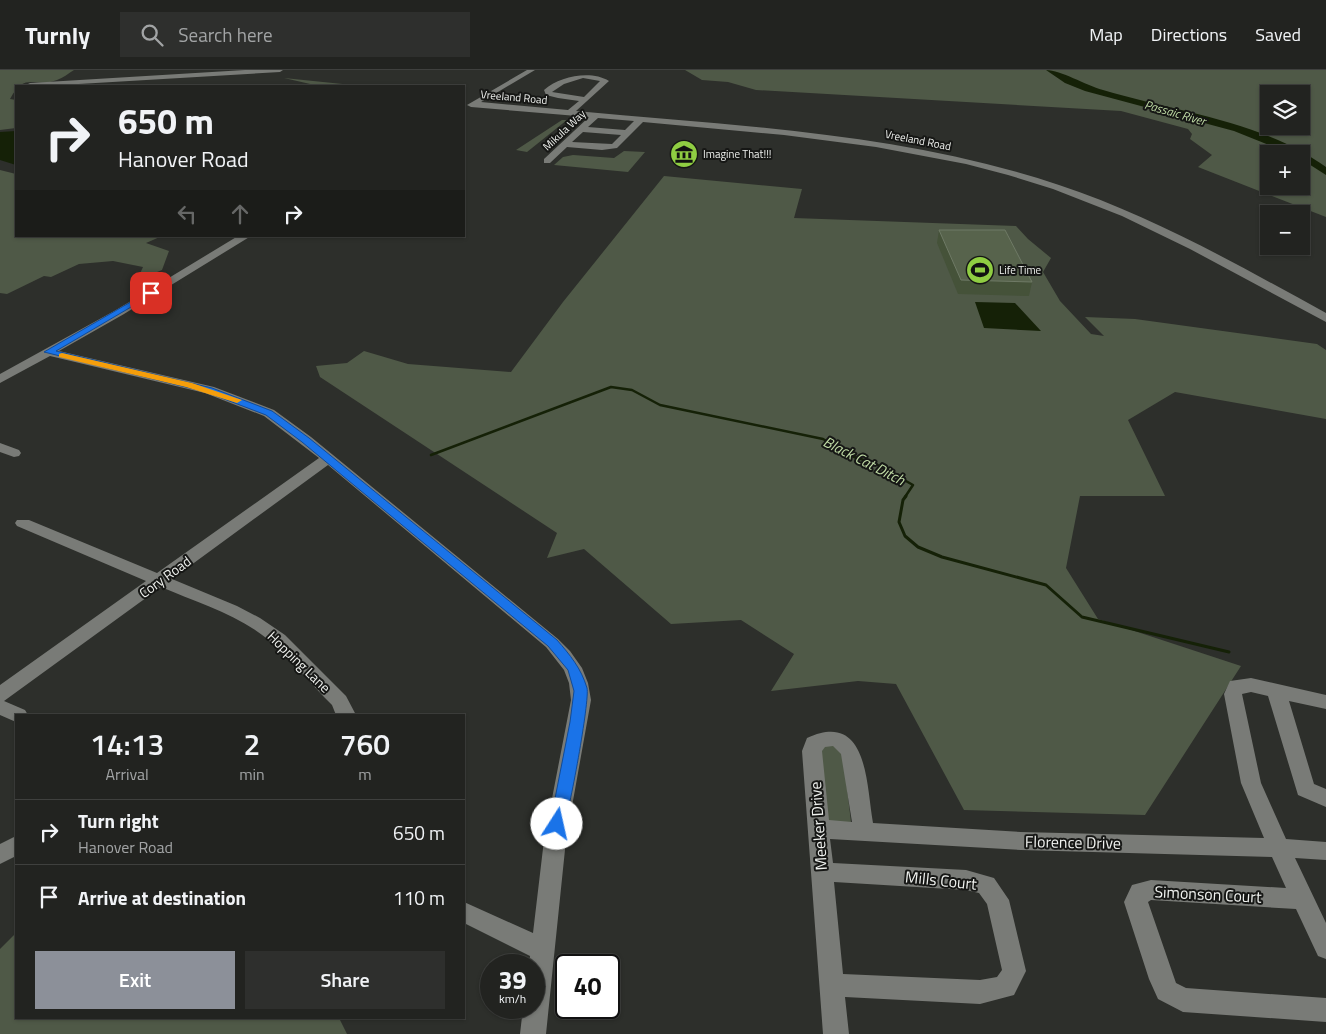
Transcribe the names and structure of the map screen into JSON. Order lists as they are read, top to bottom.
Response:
{
  "streets": {
    "street": [
      "Vreeland Road",
      "Mikula Way",
      "Cory Road",
      "Hopping Lane",
      "Meeker Drive",
      "Florence Drive",
      "Mills Court",
      "Simonson Court"
    ]
  },
  "crossings": [
    ["Vreeland Road", "Mikula Way"],
    ["Cory Road", "Hopping Lane"],
    ["Meeker Drive", "Florence Drive"],
    ["Meeker Drive", "Mills Court"]
  ],
  "water": ["Passaic River", "Black Cat Ditch"],
  "places": {
    "museum": ["Imagine That!!!"],
    "sports": ["Life Time"]
  },
  "page": {
    "header": "Turnly",
    "search": "Search here",
    "nav": ["Map", "Directions", "Saved"],
    "map_buttons": ["+", "−"],
    "turn": ["650 m", "Hanover Road"],
    "eta": [
      "14:13",
      "Arrival",
      "2",
      "min",
      "760",
      "m"
    ],
    "list": [
      {
        "name": "Turn right",
        "note": "Hanover Road",
        "value": "650 m"
      },
      {
        "name": "Arrive at destination",
        "value": "110 m"
      }
    ],
    "buttons": ["Exit", "Share"],
    "speed": "39 km/h",
    "limit": "40"
  }
}
